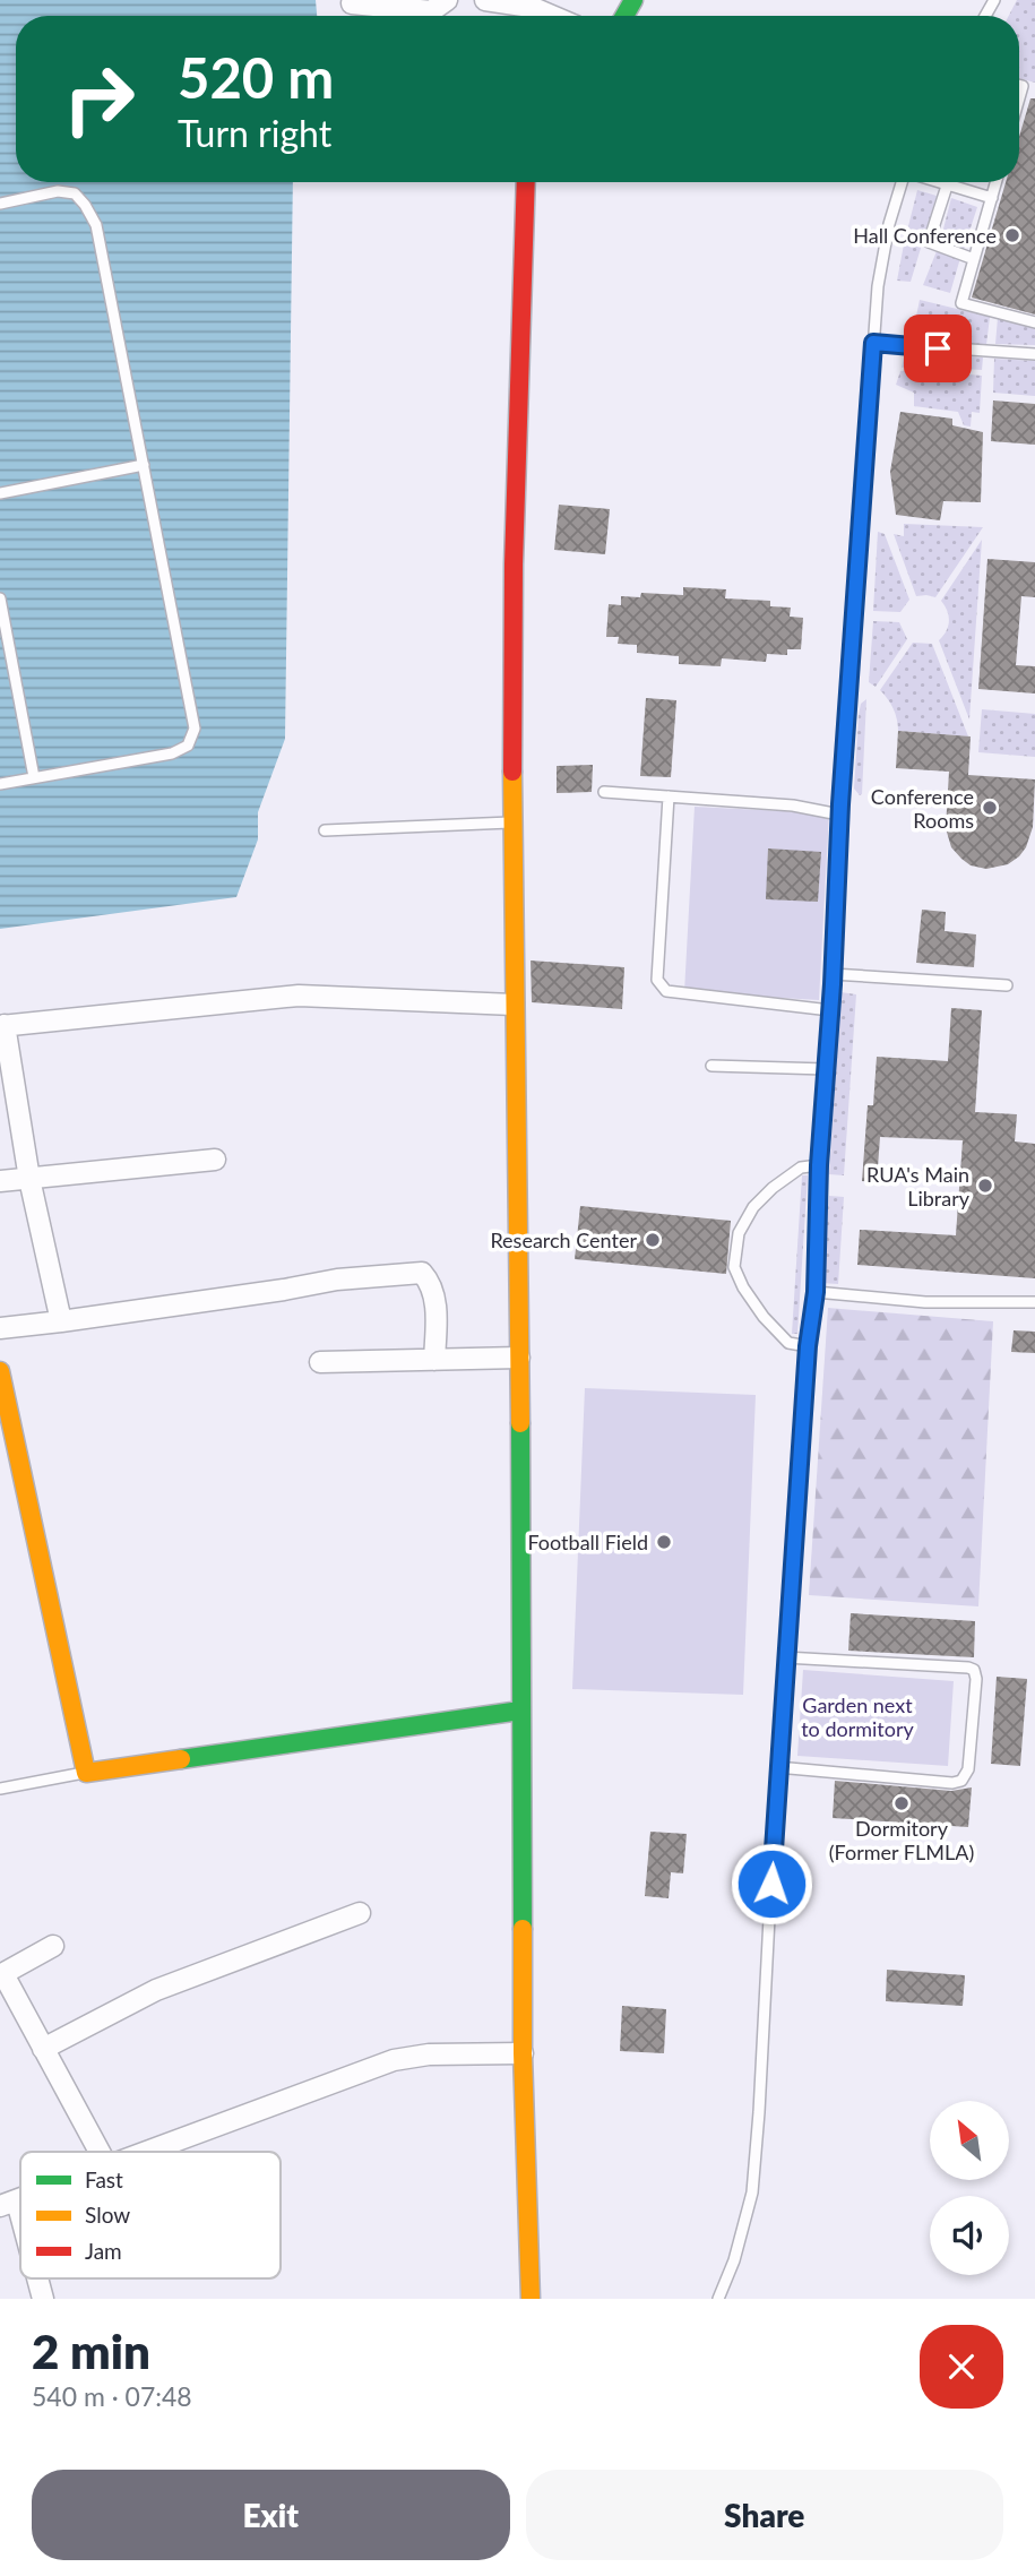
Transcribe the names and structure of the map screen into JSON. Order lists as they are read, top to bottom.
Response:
{
  "parks": ["Garden next to dormitory"],
  "places": [
    "Hall Conference",
    "Conference Rooms",
    "RUA's Main Library",
    "Research Center",
    "Football Field",
    "Dormitory (Former FLMLA)"
  ],
  "legend": ["Fast", "Slow", "Jam"],
  "north": "top left",
  "page": {
    "turn": ["520 m", "Turn right"],
    "heading": ["2 min", "540 m · 07:48"],
    "buttons": ["Exit", "Share"]
  }
}
